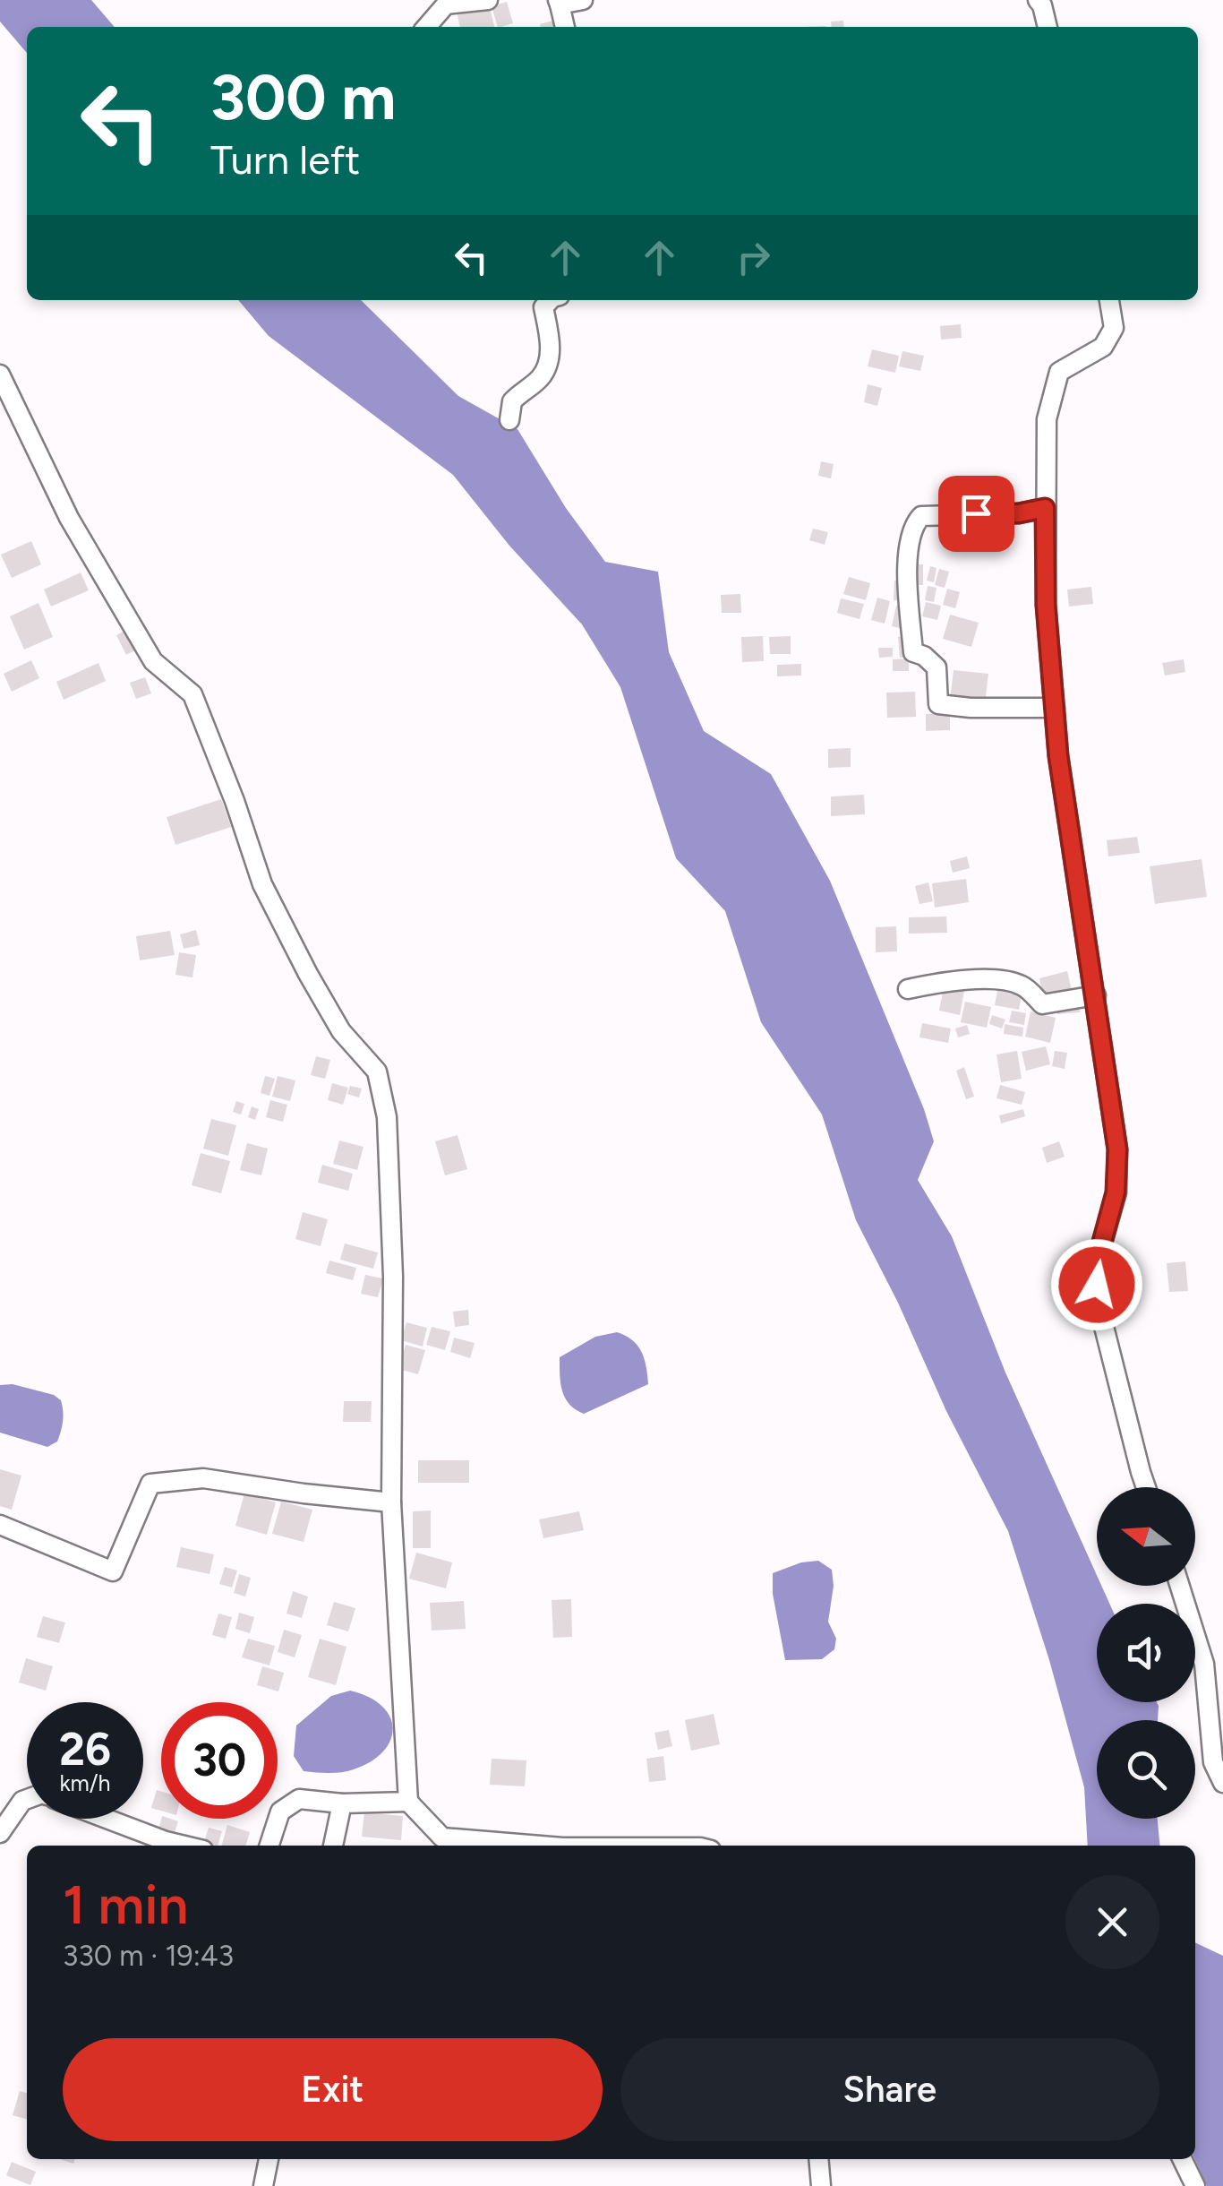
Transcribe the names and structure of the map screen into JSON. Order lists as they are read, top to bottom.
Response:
{
  "north": "left",
  "page": {
    "turn": ["300 m", "Turn left"],
    "speed": "26 km/h",
    "limit": "30",
    "heading": ["1 min", "330 m · 19:43"],
    "buttons": ["Exit", "Share"]
  }
}
